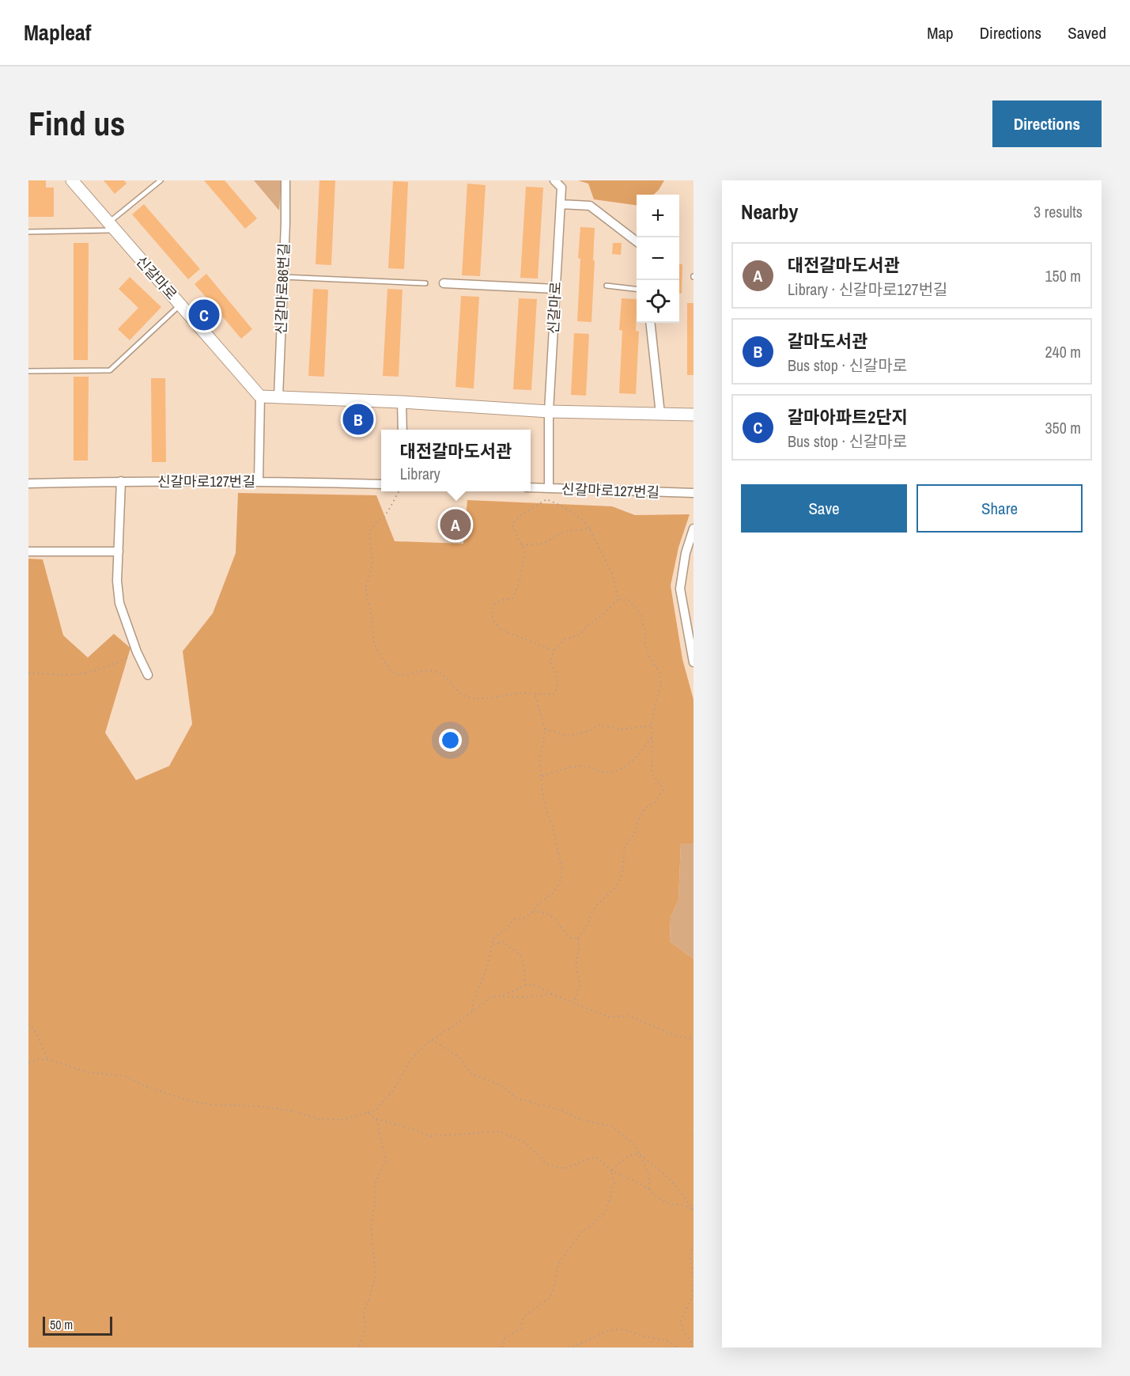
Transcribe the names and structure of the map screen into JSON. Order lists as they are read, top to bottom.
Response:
{
  "streets": {
    "street": ["신갈마로", "신갈마로86번길", "신갈마로127번길"]
  },
  "crossings": [
    ["신갈마로", "신갈마로127번길"]
  ],
  "scale_bar": "50 m",
  "page": {
    "header": "Mapleaf",
    "nav": ["Map", "Directions", "Saved"],
    "buttons": [
      "Directions",
      ["Save", "Share"]
    ],
    "title": "Find us",
    "heading": ["Nearby", "3 results"],
    "map_buttons": ["+", "−"],
    "list": [
      {
        "mark": "A",
        "name": "대전갈마도서관",
        "note": "Library · 신갈마로127번길",
        "value": "150 m"
      },
      {
        "mark": "B",
        "name": "갈마도서관",
        "note": "Bus stop · 신갈마로",
        "value": "240 m"
      },
      {
        "mark": "C",
        "name": "갈마아파트2단지",
        "note": "Bus stop · 신갈마로",
        "value": "350 m"
      }
    ],
    "pins": ["C", "B", "A"],
    "popup": ["대전갈마도서관", "Library"],
    "scale": "50 m"
  }
}
